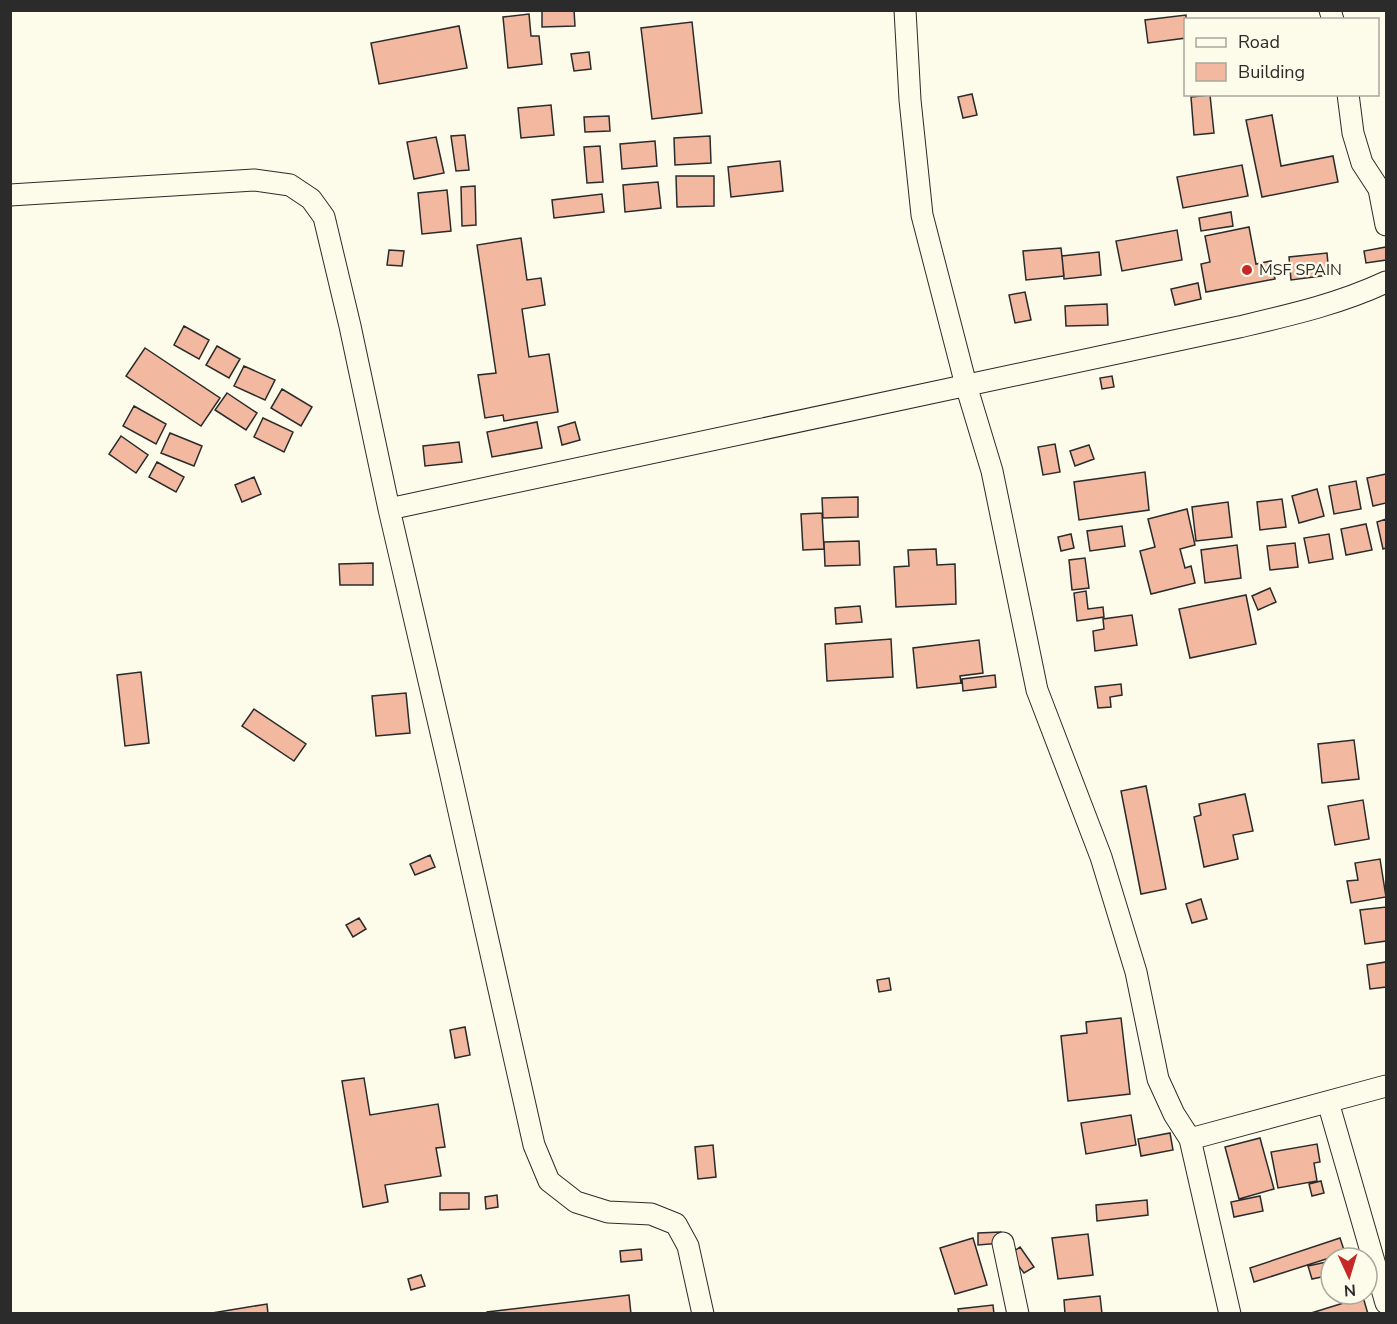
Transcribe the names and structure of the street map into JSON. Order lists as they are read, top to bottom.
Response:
{
  "places": ["MSF SPAIN"],
  "legend": ["Road", "Building"],
  "north": "bottom"
}
